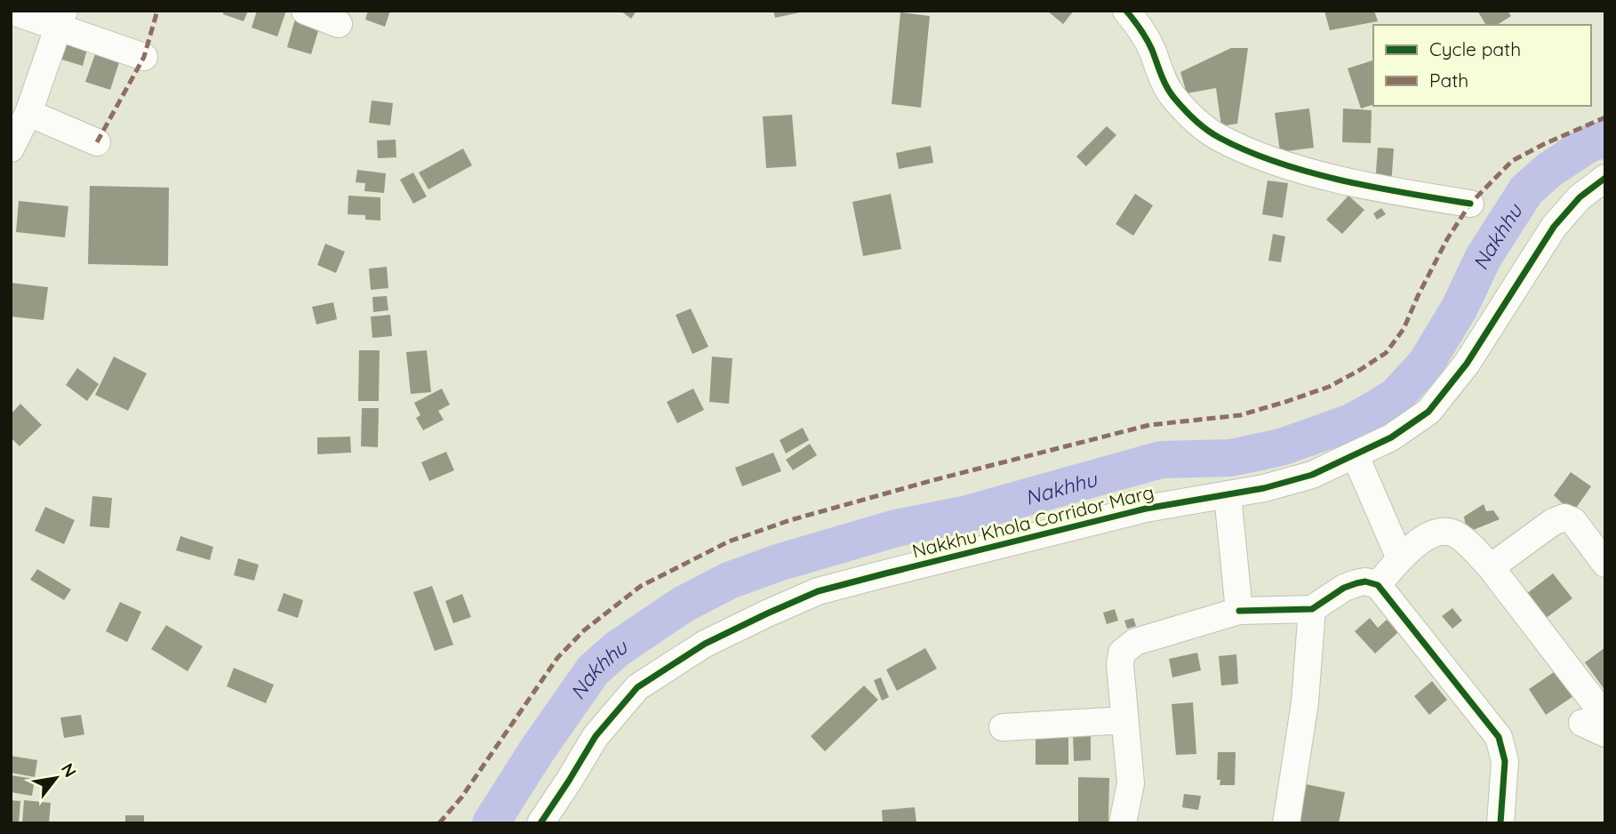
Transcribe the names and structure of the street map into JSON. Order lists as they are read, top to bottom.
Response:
{
  "streets": {
    "street": ["Nakkhu Khola Corridor Marg"]
  },
  "water": ["Nakhhu"],
  "legend": ["Cycle path", "Path"],
  "north": "top right"
}
